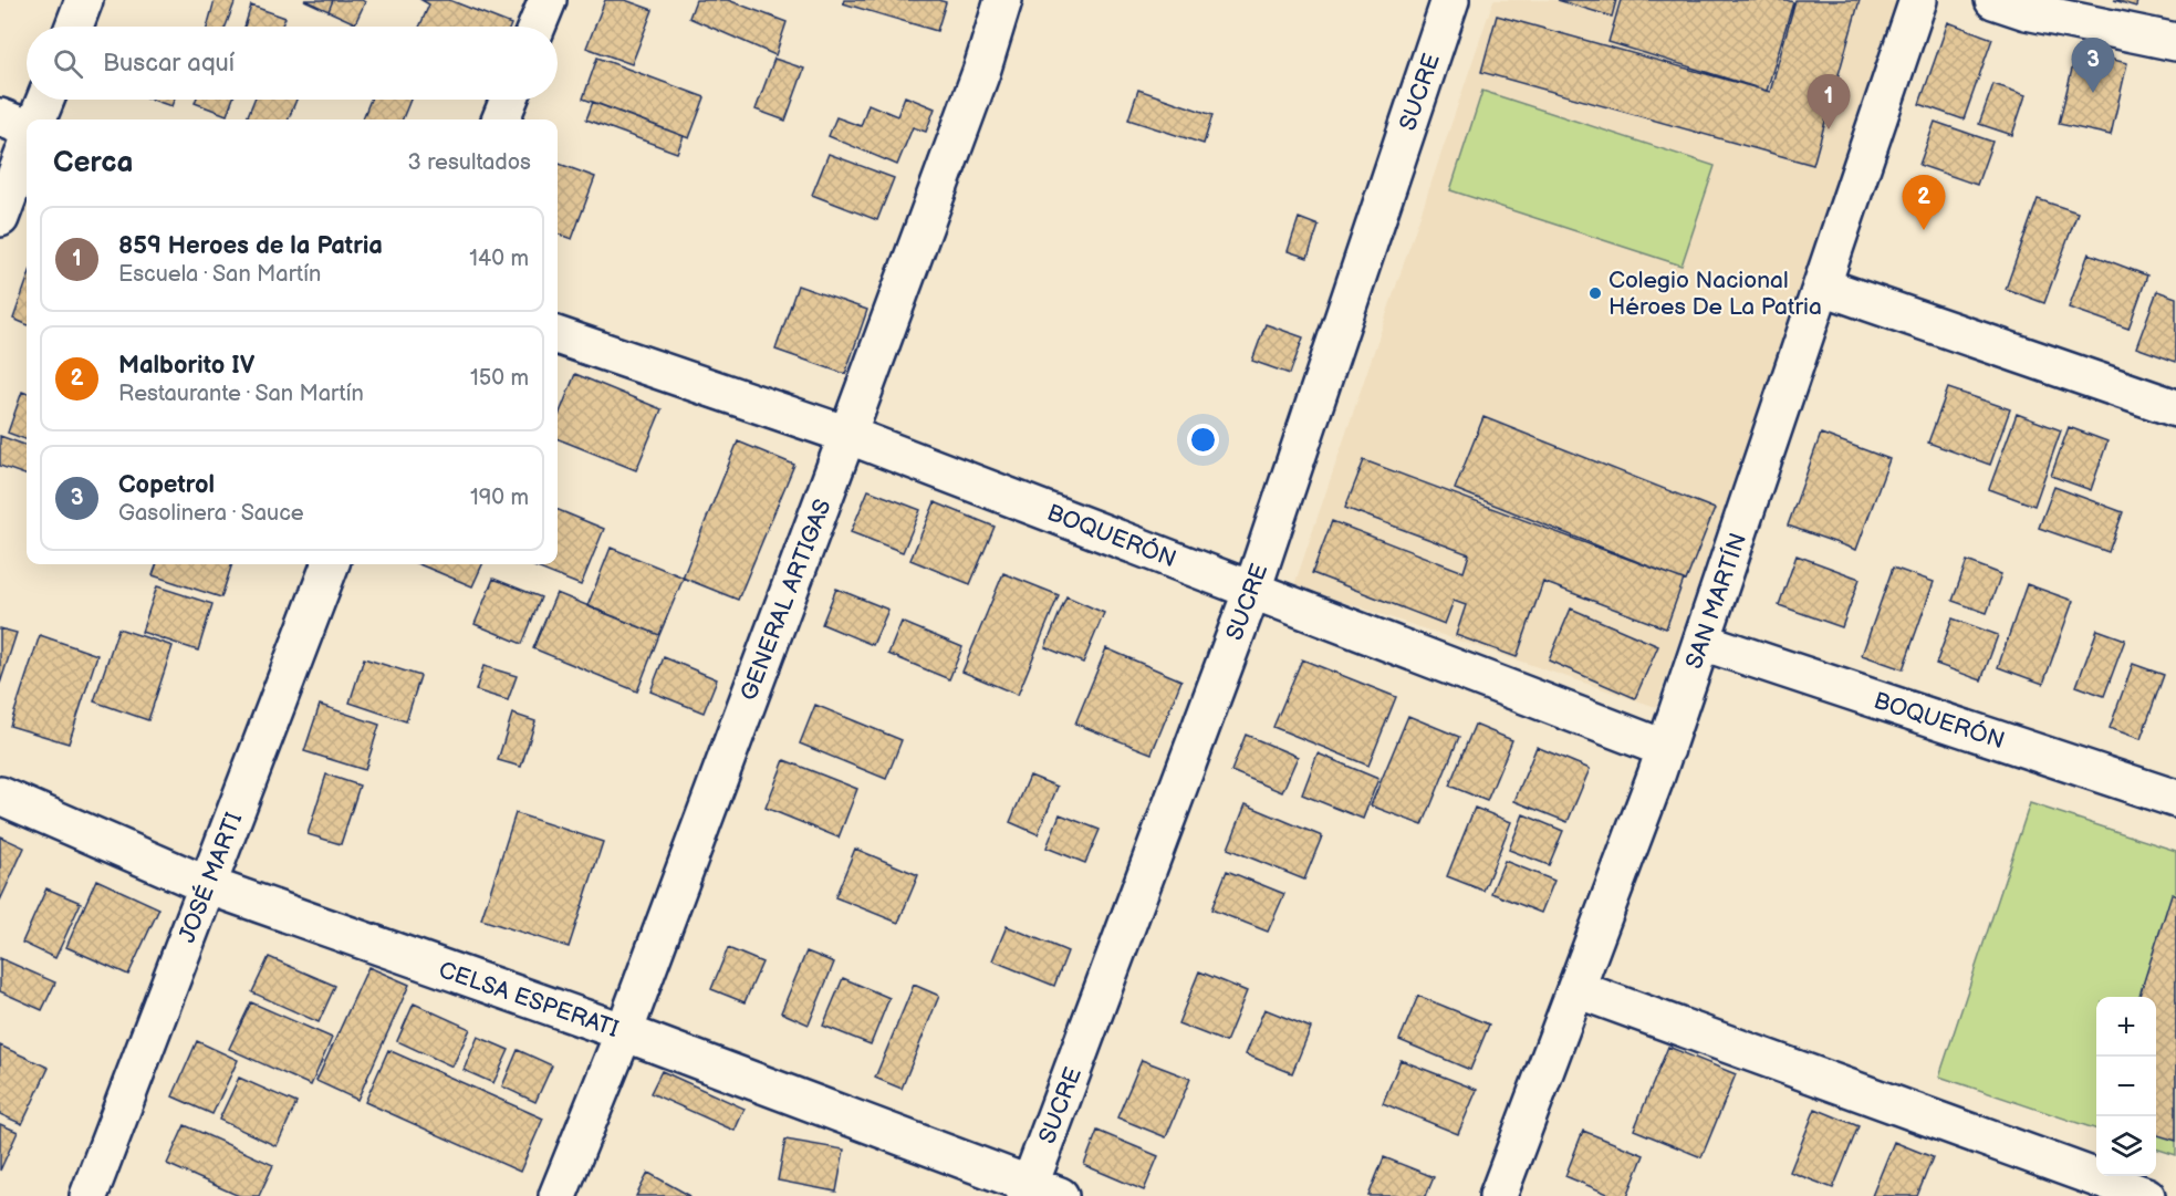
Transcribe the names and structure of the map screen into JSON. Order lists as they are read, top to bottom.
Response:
{
  "streets": {
    "street": [
      "SUCRE",
      "BOQUERÓN",
      "GENERAL ARTIGAS",
      "SAN MARTÍN",
      "JOSÉ MARTI",
      "CELSA ESPERATI"
    ]
  },
  "crossings": [
    ["SUCRE", "BOQUERÓN"],
    ["SUCRE", "CELSA ESPERATI"],
    ["BOQUERÓN", "GENERAL ARTIGAS"],
    ["BOQUERÓN", "SAN MARTÍN"],
    ["GENERAL ARTIGAS", "CELSA ESPERATI"],
    ["JOSÉ MARTI", "CELSA ESPERATI"]
  ],
  "places": ["Colegio Nacional Héroes De La Patria"],
  "page": {
    "search": "Buscar aquí",
    "pins": ["3", "1", "2"],
    "heading": ["Cerca", "3 resultados"],
    "list": [
      {
        "mark": "1",
        "name": "859 Heroes de la Patria",
        "note": "Escuela · San Martín",
        "value": "140 m"
      },
      {
        "mark": "2",
        "name": "Malborito IV",
        "note": "Restaurante · San Martín",
        "value": "150 m"
      },
      {
        "mark": "3",
        "name": "Copetrol",
        "note": "Gasolinera · Sauce",
        "value": "190 m"
      }
    ],
    "map_buttons": ["+", "−"]
  }
}
